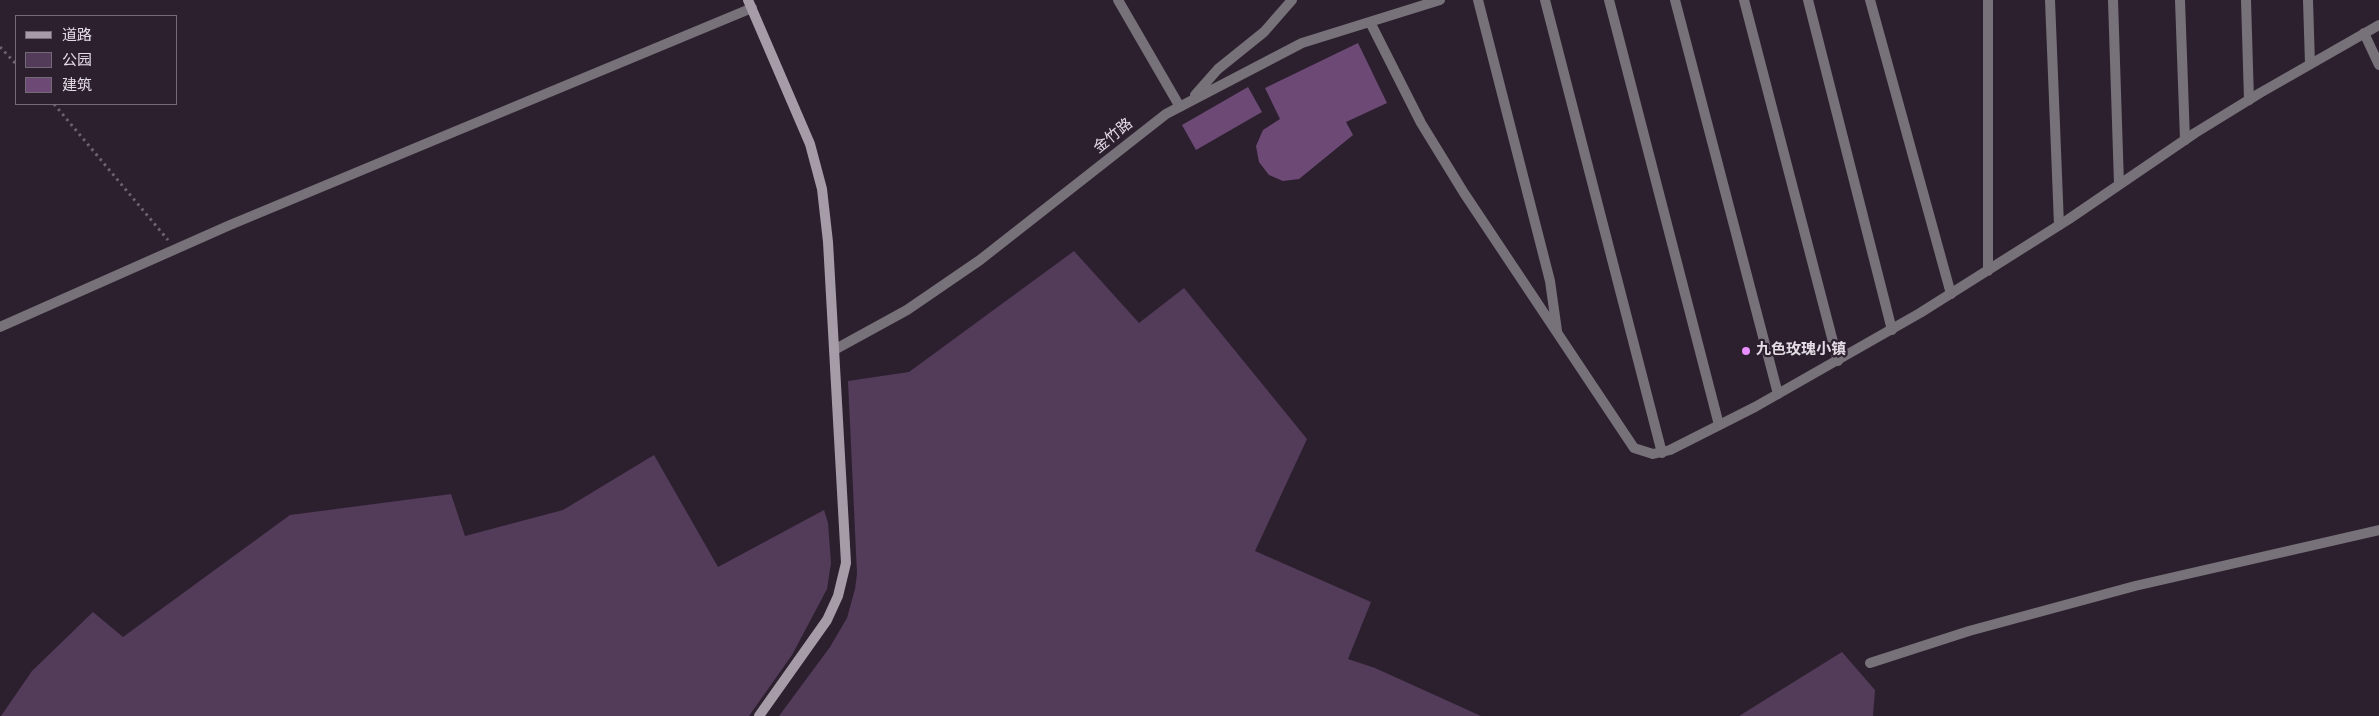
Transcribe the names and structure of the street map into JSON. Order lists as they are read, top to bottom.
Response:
{
  "streets": {
    "street": ["金竹路"]
  },
  "places": ["九色玫瑰小镇"],
  "legend": ["道路", "公园", "建筑"]
}
